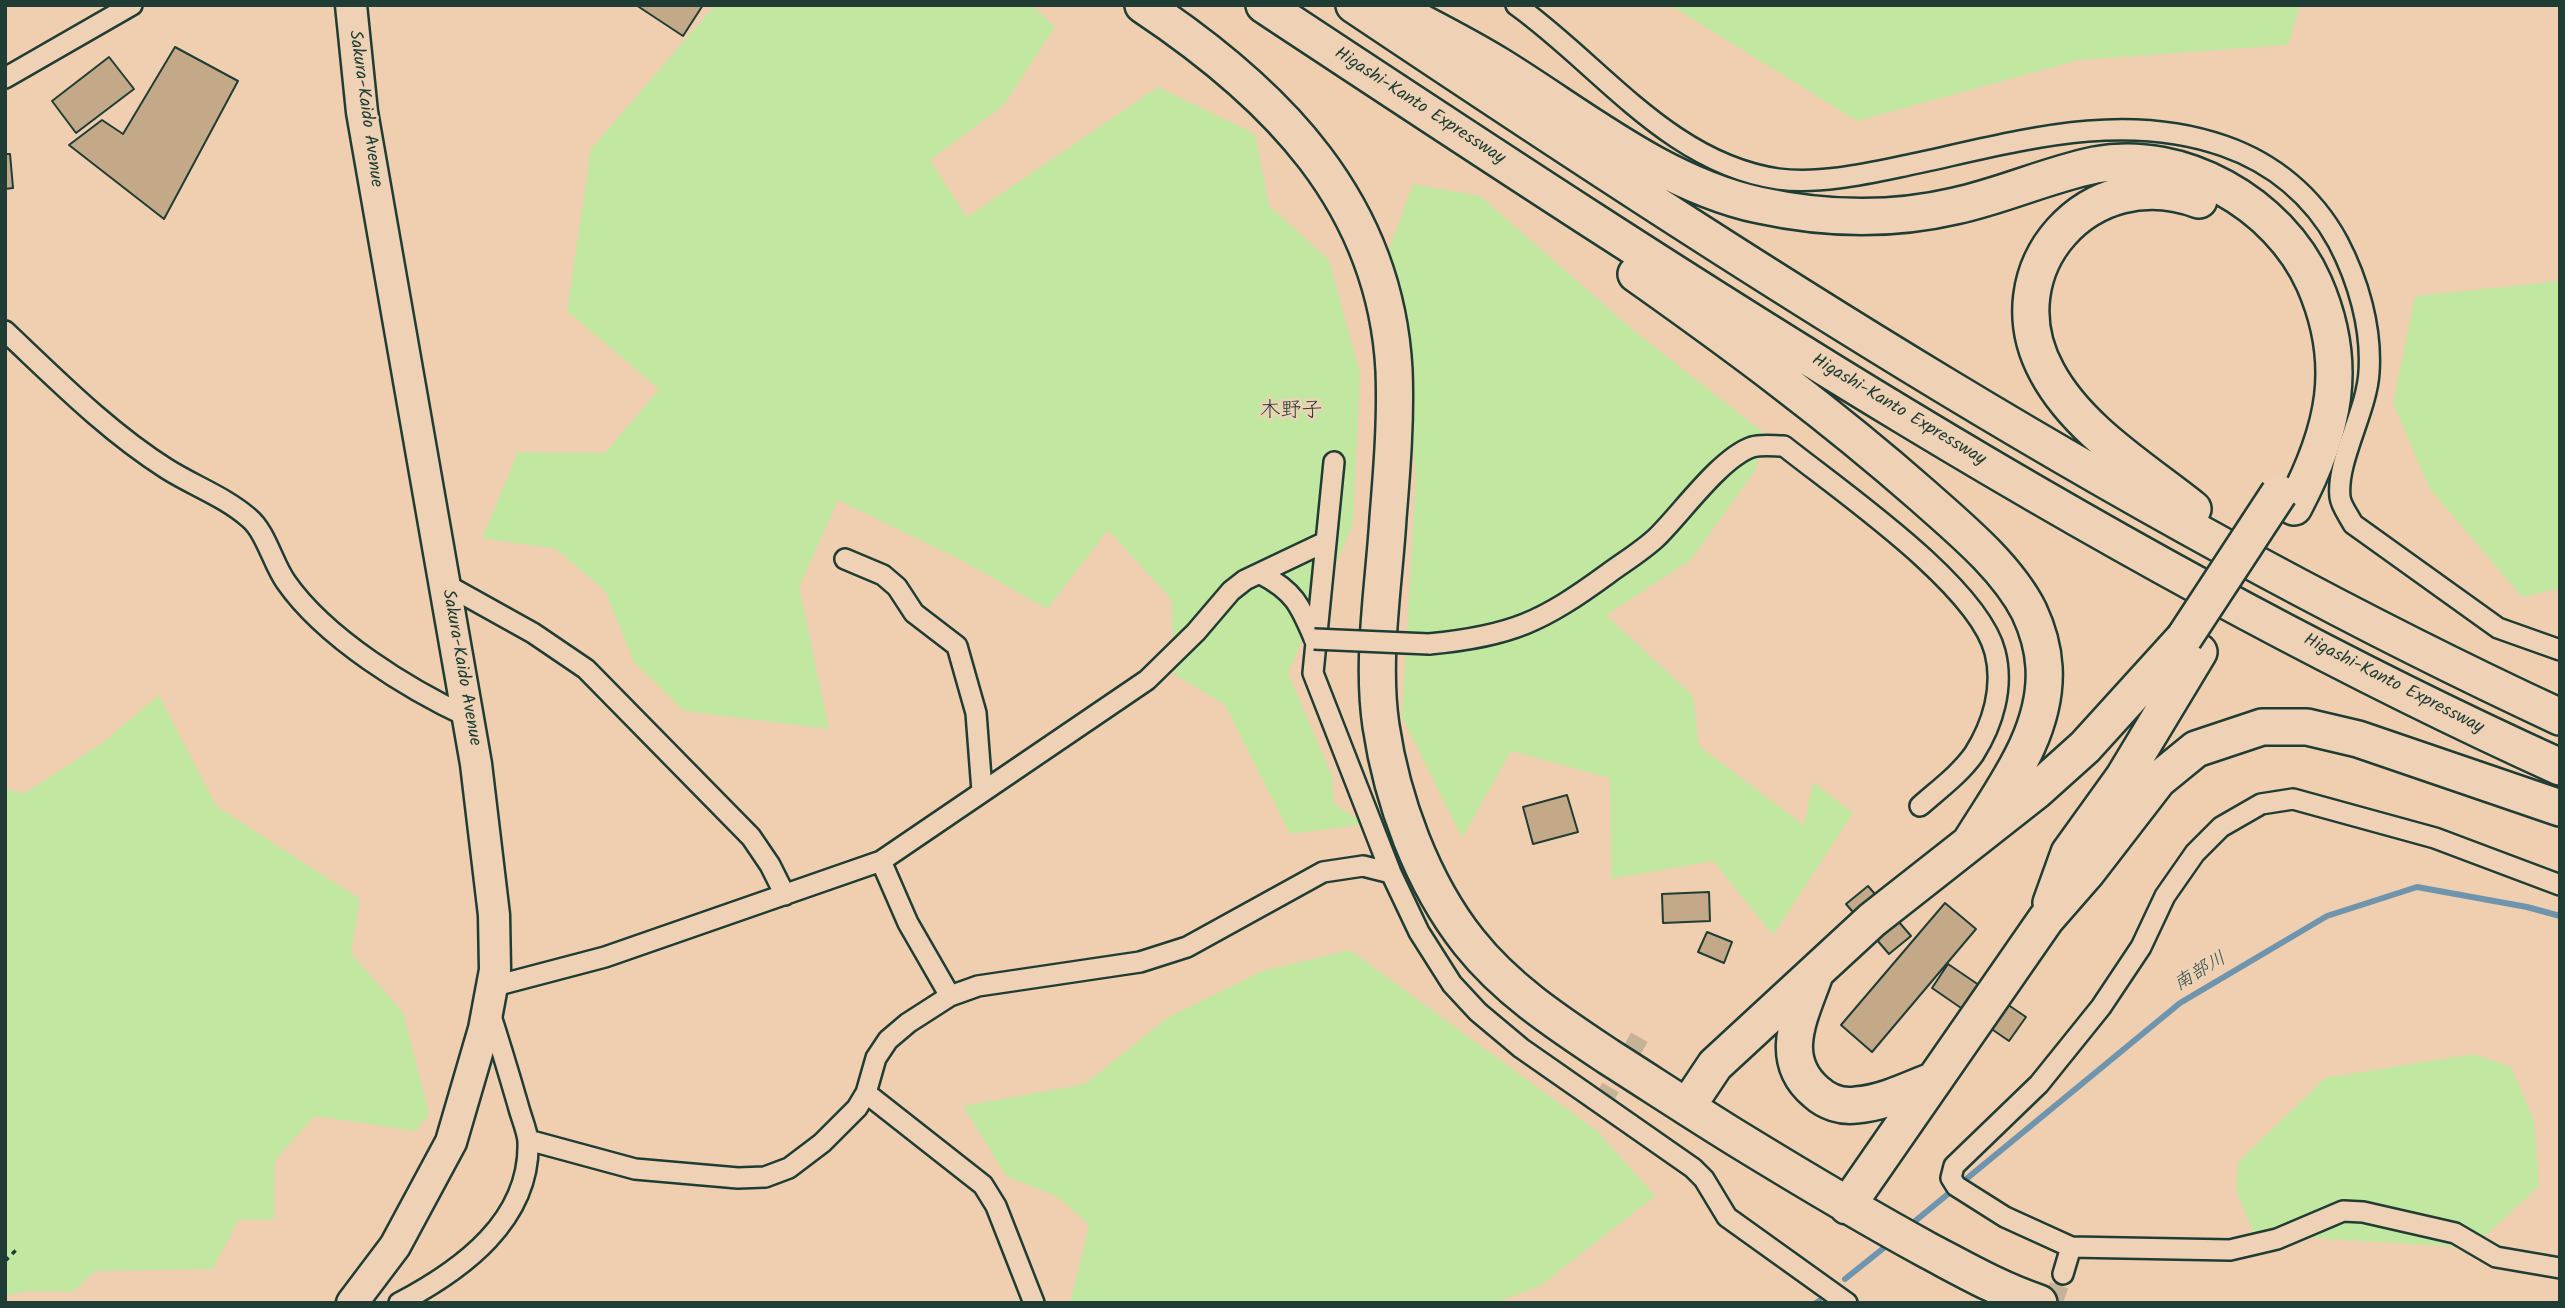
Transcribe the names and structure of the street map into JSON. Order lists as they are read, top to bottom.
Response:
{
  "streets": {
    "highway": ["Higashi-Kanto Expressway"],
    "main road": ["Sakura-Kaido Avenue"]
  },
  "districts": ["木野子"],
  "water": ["南部川"]
}
